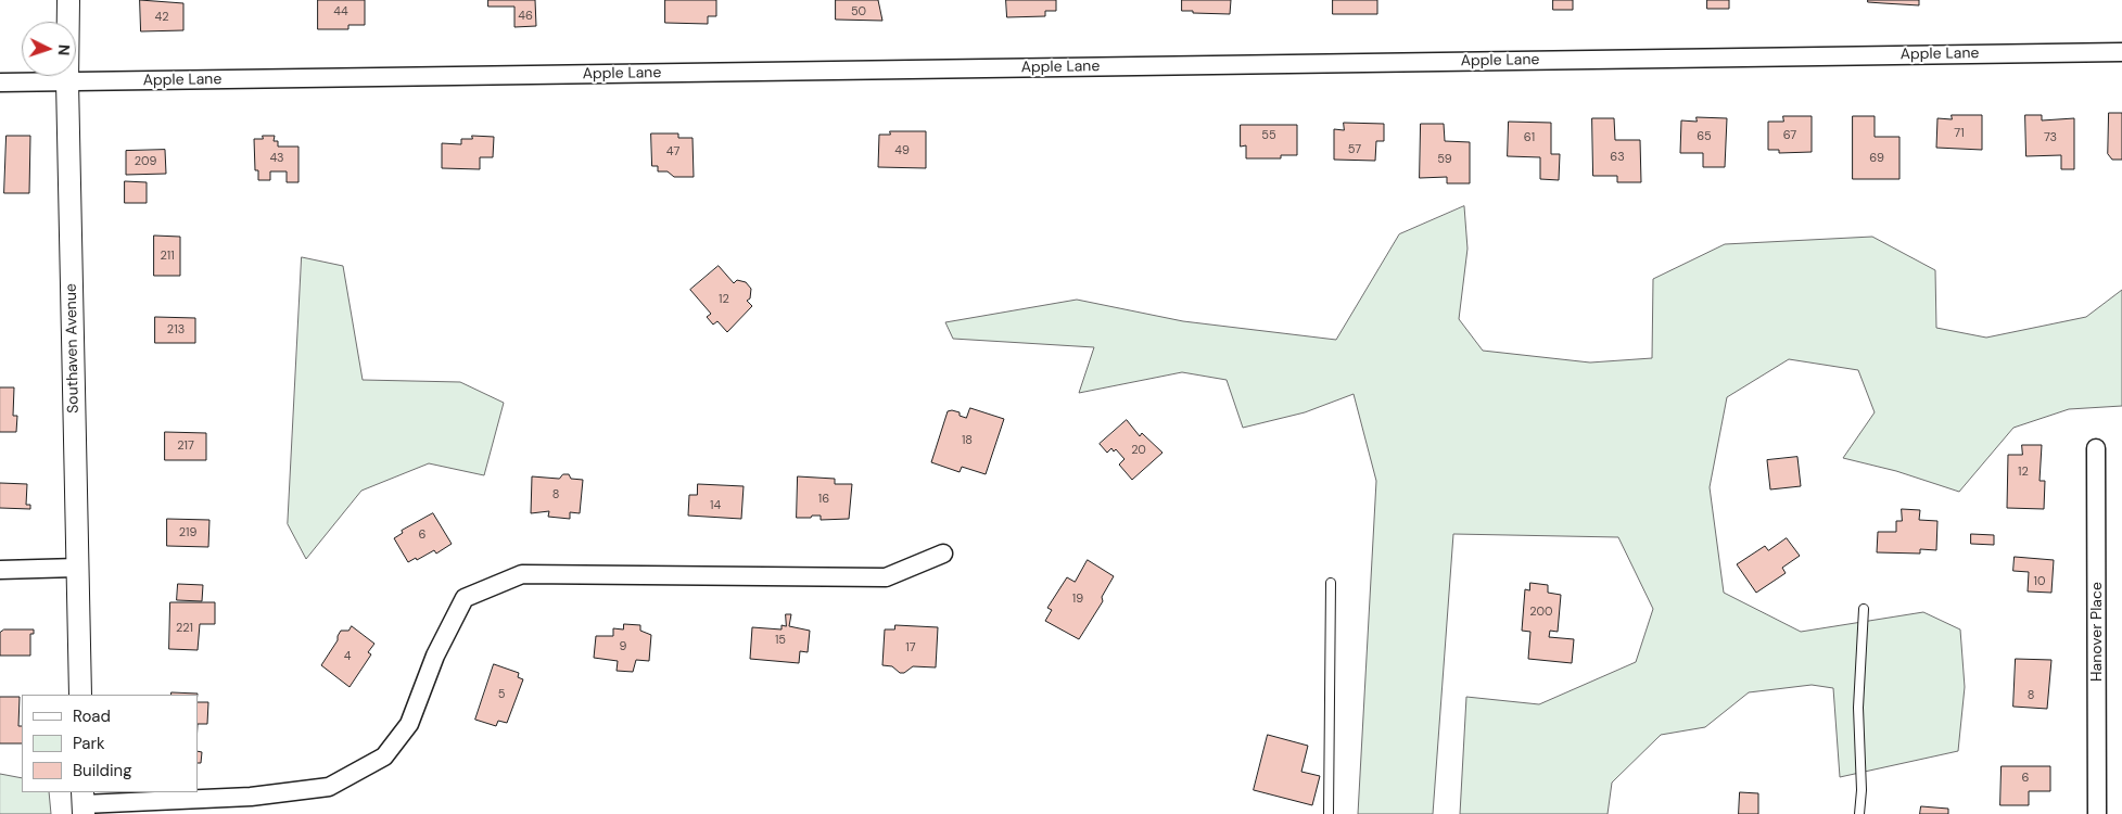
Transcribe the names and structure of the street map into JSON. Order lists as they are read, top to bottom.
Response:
{
  "streets": {
    "street": ["Apple Lane", "Southaven Avenue", "Hanover Place"]
  },
  "crossings": [
    ["Apple Lane", "Southaven Avenue"]
  ],
  "house_numbers": [
    "44",
    "50",
    "46",
    "42",
    "71",
    "55",
    "67",
    "65",
    "61",
    "73",
    "57",
    "49",
    "47",
    "63",
    "43",
    "69",
    "59",
    "209",
    "211",
    "12",
    "213",
    "18",
    "217",
    "20",
    "12",
    "8",
    "16",
    "14",
    "219",
    "6",
    "10",
    "19",
    "200",
    "221",
    "15",
    "9",
    "17",
    "4",
    "5",
    "8",
    "6"
  ],
  "legend": ["Road", "Park", "Building"],
  "north": "right"
}
